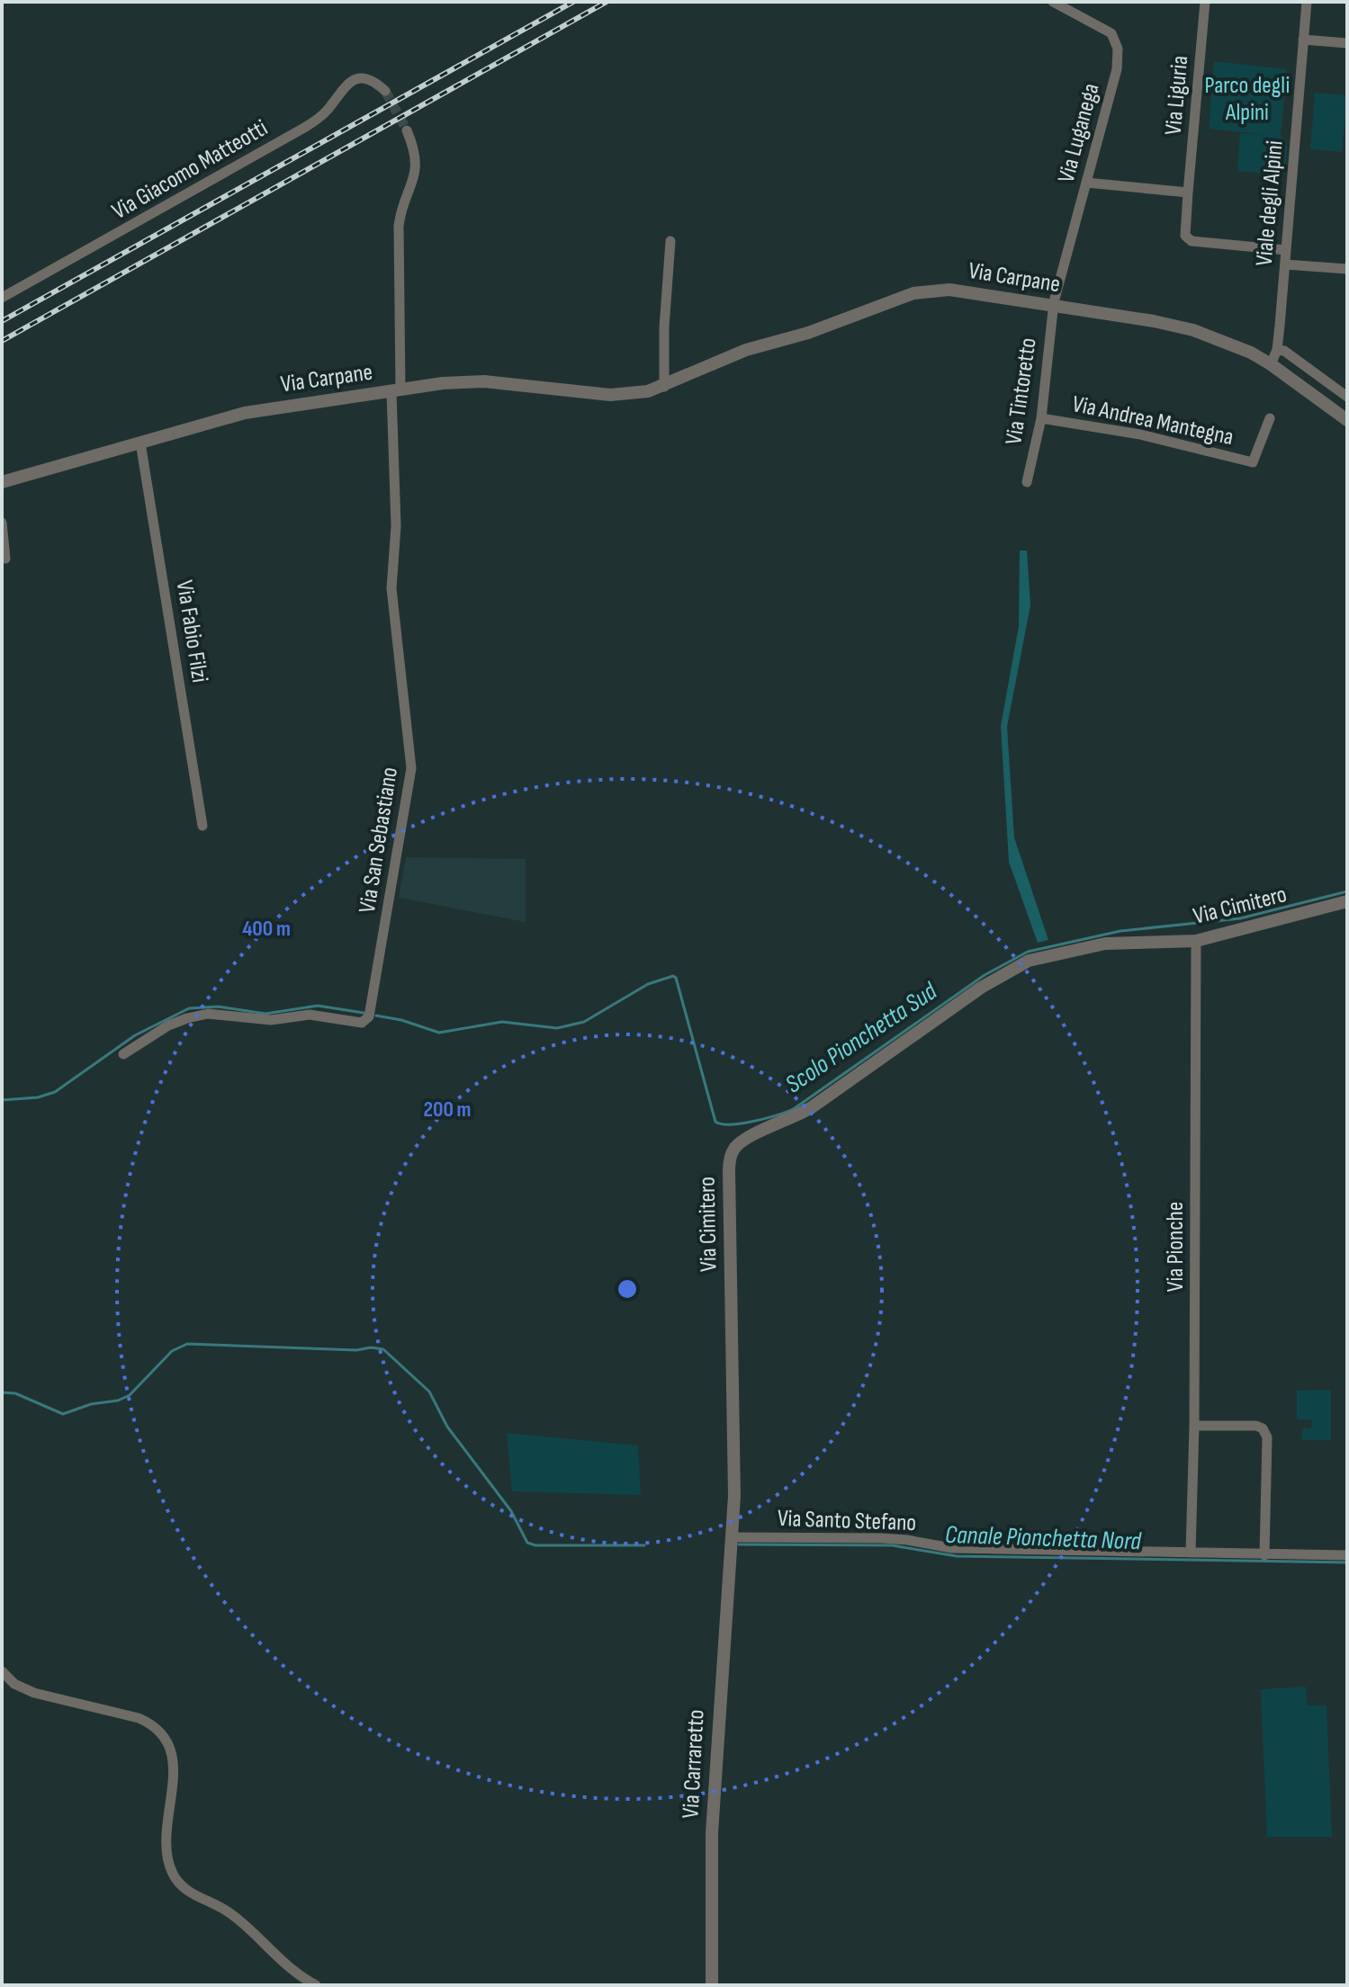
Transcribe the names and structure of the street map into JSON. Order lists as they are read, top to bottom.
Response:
{
  "streets": {
    "street": [
      "Via Liguria",
      "Via Luganega",
      "Via Giacomo Matteotti",
      "Viale degli Alpini",
      "Via Carpane",
      "Via Tintoretto",
      "Via Andrea Mantegna",
      "Via Fabio Filzi",
      "Via San Sebastiano",
      "Via Cimitero",
      "Via Pionche",
      "Via Santo Stefano",
      "Via Carraretto"
    ]
  },
  "crossings": [
    ["Via Liguria", "Viale degli Alpini"],
    ["Via Luganega", "Via Carpane"],
    ["Via Luganega", "Via Tintoretto"],
    ["Viale degli Alpini", "Via Carpane"],
    ["Via Carpane", "Via Tintoretto"],
    ["Via Carpane", "Via Fabio Filzi"],
    ["Via Carpane", "Via San Sebastiano"],
    ["Via Tintoretto", "Via Andrea Mantegna"],
    ["Via Cimitero", "Via Pionche"],
    ["Via Cimitero", "Via Santo Stefano"],
    ["Via Cimitero", "Via Carraretto"],
    ["Via Pionche", "Via Santo Stefano"],
    ["Via Santo Stefano", "Via Carraretto"]
  ],
  "water": ["Scolo Pionchetta Sud", "Canale Pionchetta Nord"],
  "parks": ["Parco degli Alpini"],
  "rings": ["400 m", "200 m"]
}
